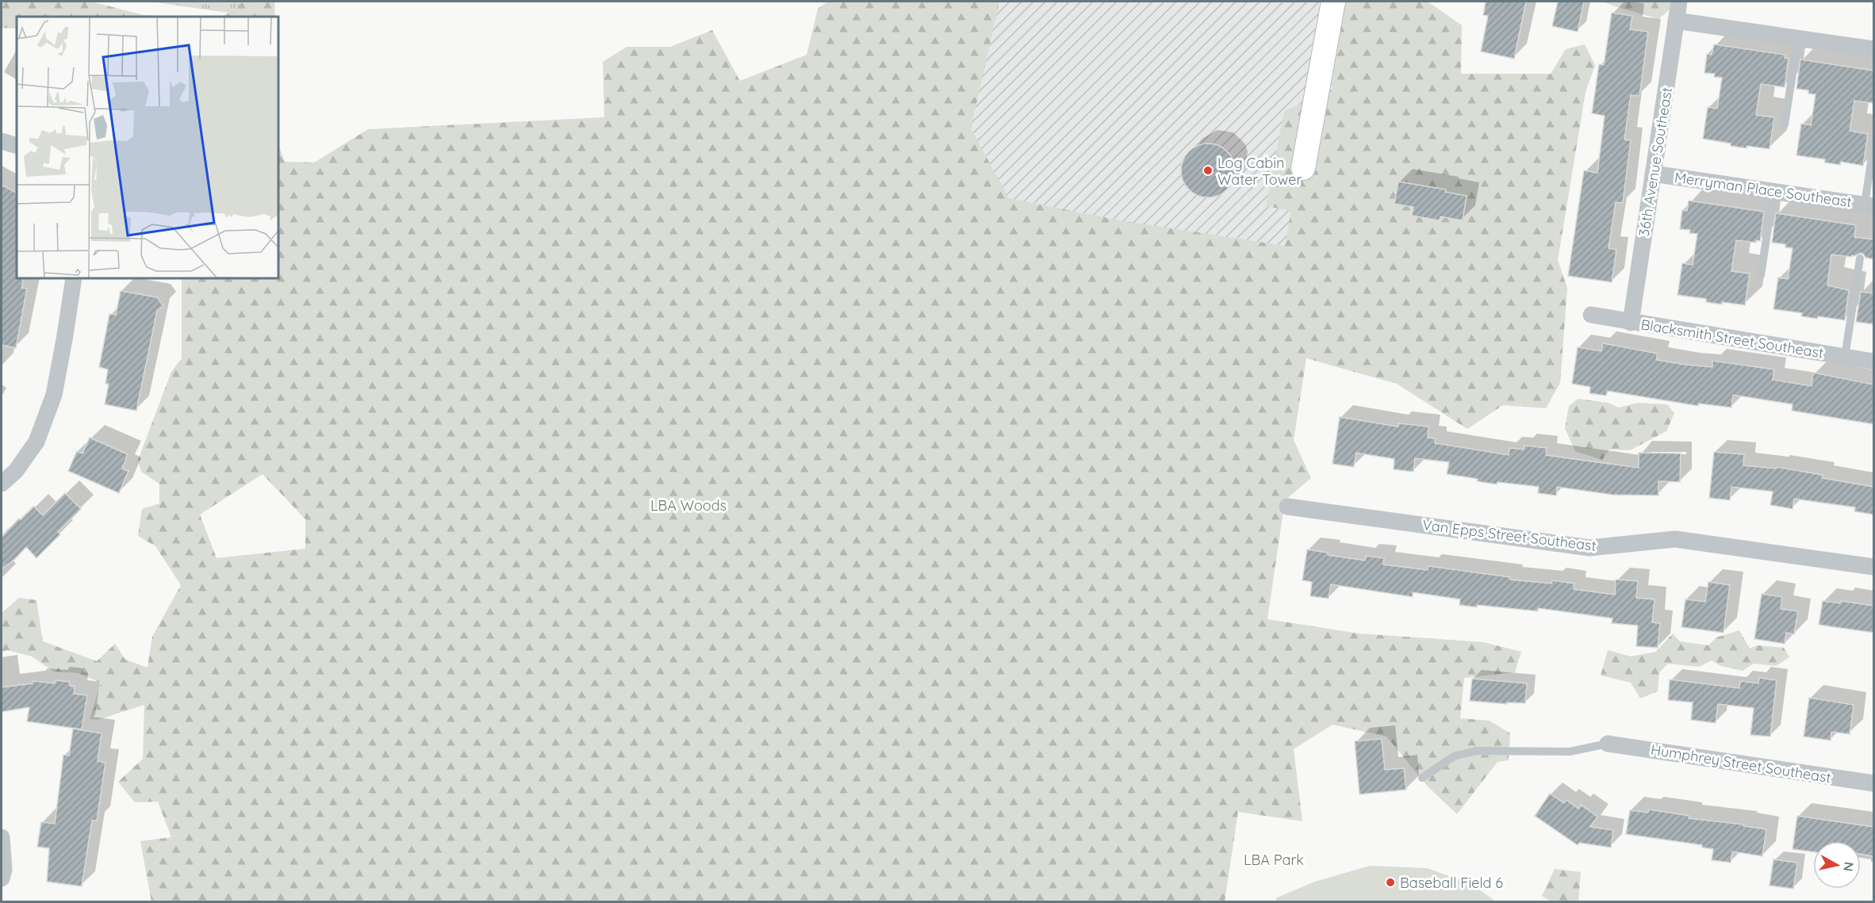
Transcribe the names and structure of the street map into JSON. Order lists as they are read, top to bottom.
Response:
{
  "streets": {
    "street": [
      "36th Avenue Southeast",
      "Merryman Place Southeast",
      "Blacksmith Street Southeast",
      "Van Epps Street Southeast",
      "Humphrey Street Southeast"
    ]
  },
  "crossings": [
    ["36th Avenue Southeast", "Merryman Place Southeast"],
    ["36th Avenue Southeast", "Blacksmith Street Southeast"]
  ],
  "parks": ["LBA Woods", "LBA Park"],
  "places": ["Log Cabin Water Tower", "Baseball Field 6"],
  "north": "right"
}
